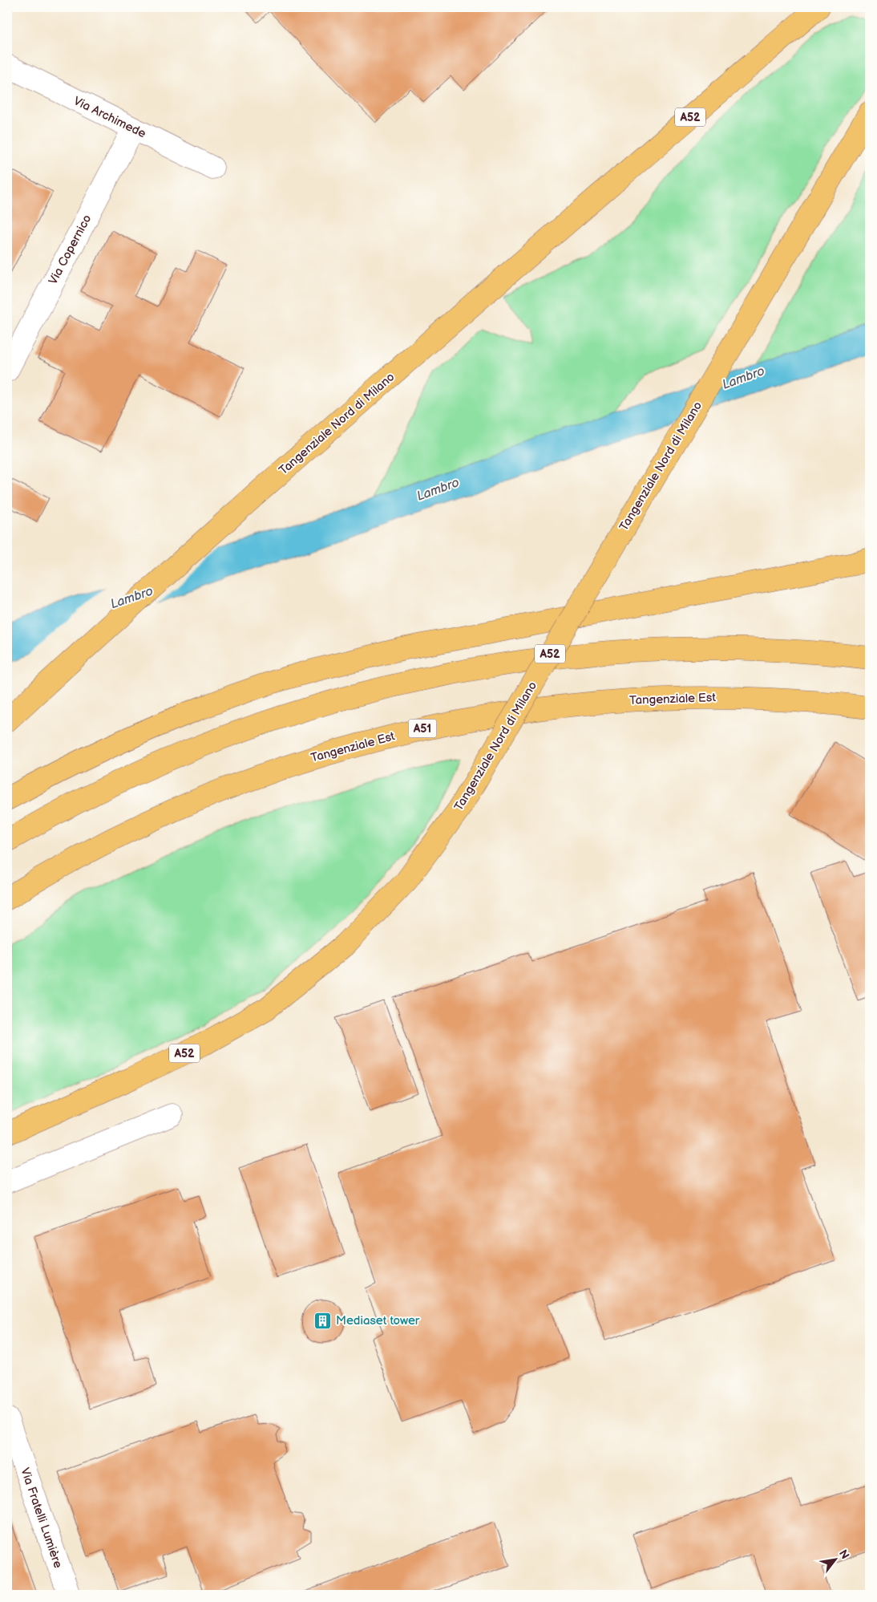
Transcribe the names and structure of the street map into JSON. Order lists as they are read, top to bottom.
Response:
{
  "streets": {
    "highway": [
      "A52",
      "Tangenziale Nord di Milano",
      "Tangenziale Est",
      "A51"
    ],
    "lane": ["Via Archimede", "Via Copernico", "Via Fratelli Lumière"]
  },
  "crossings": [
    ["Via Archimede", "Via Copernico"]
  ],
  "water": ["Lambro"],
  "places": {
    "building": ["Mediaset tower"]
  },
  "north": "top right"
}
